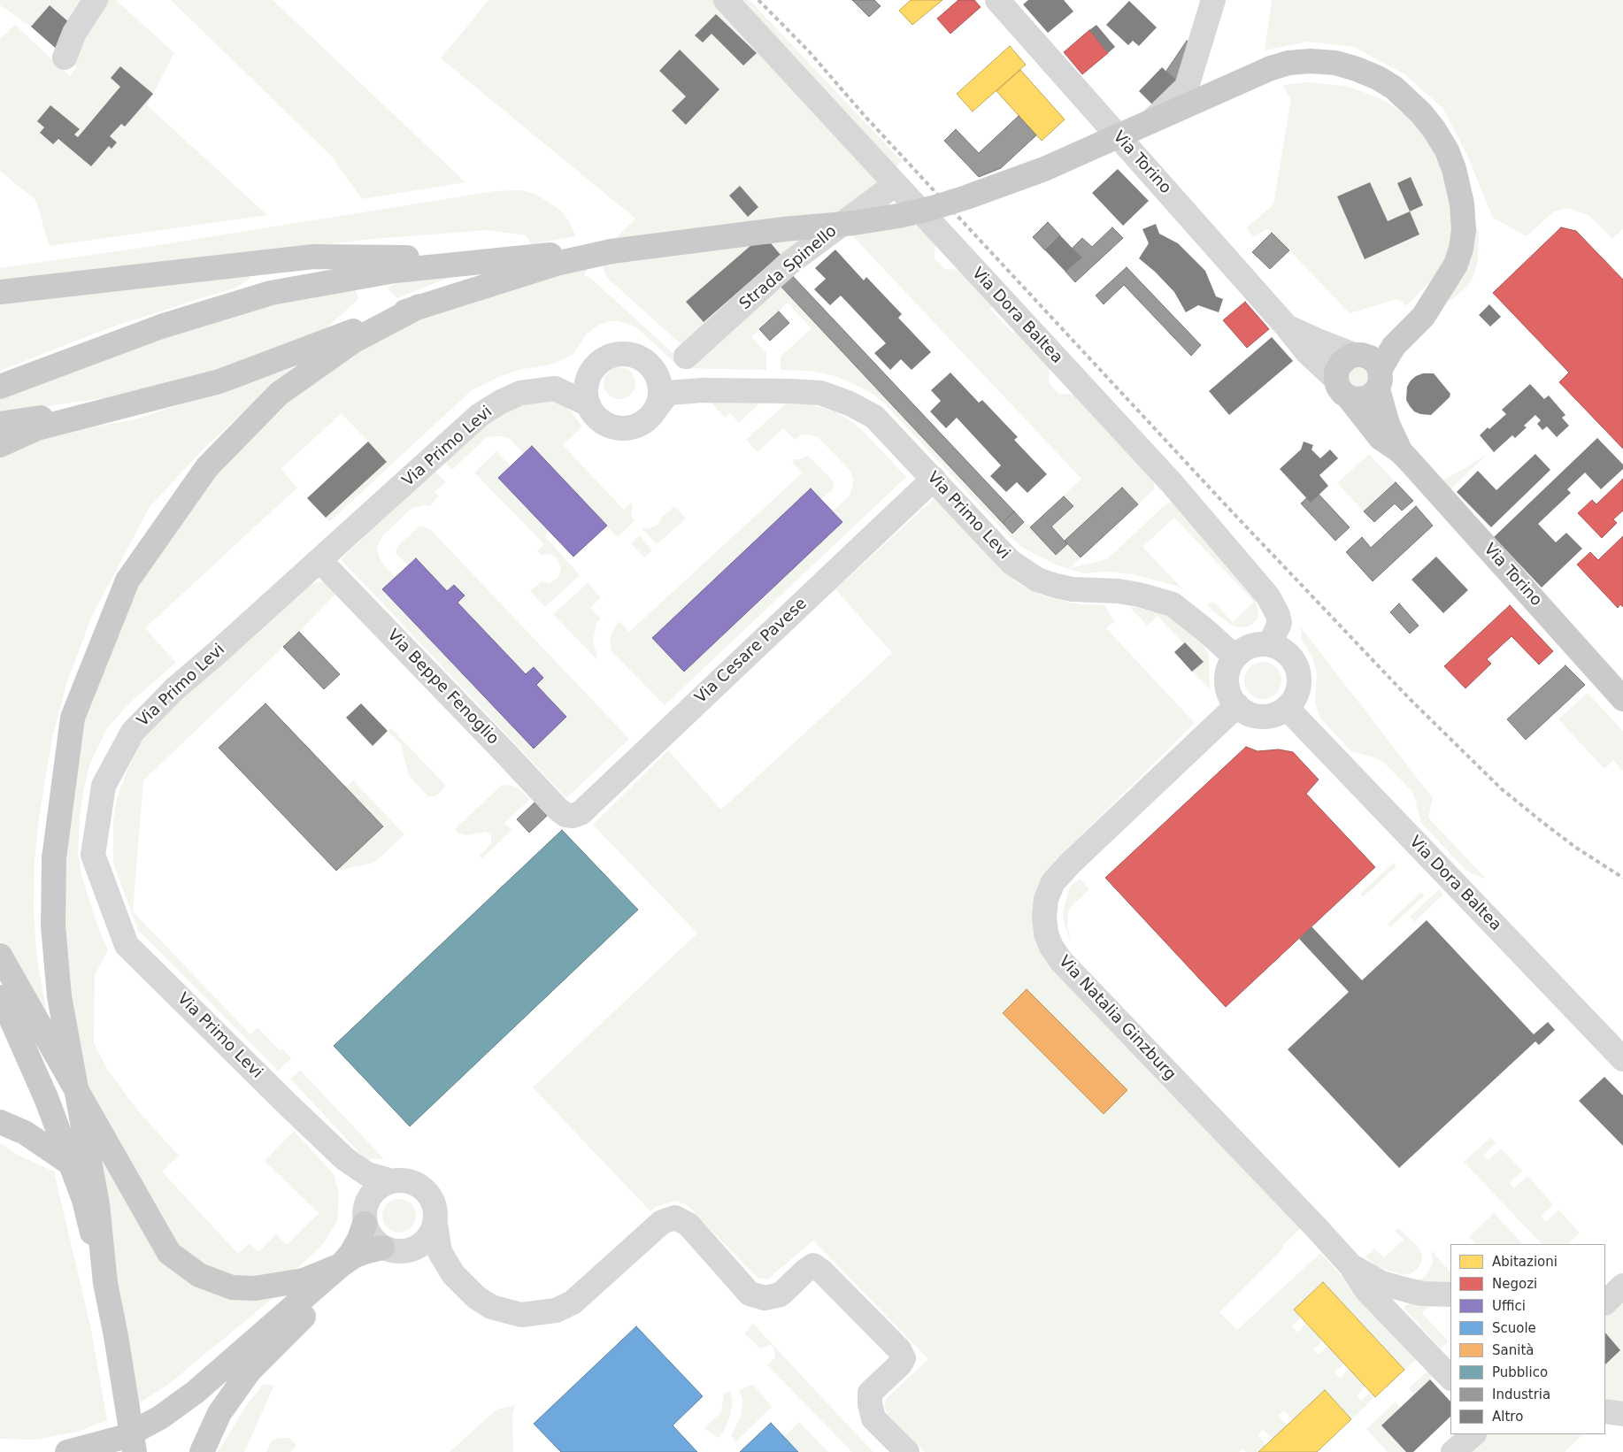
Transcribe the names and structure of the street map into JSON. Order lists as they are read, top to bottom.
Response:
{
  "streets": {
    "main road": ["Via Torino"],
    "street": [
      "Strada Spinello",
      "Via Dora Baltea",
      "Via Primo Levi",
      "Via Cesare Pavese",
      "Via Beppe Fenoglio",
      "Via Natalia Ginzburg"
    ]
  },
  "crossings": [
    ["Strada Spinello", "Via Dora Baltea"],
    ["Via Dora Baltea", "Via Primo Levi"],
    ["Via Dora Baltea", "Via Natalia Ginzburg"],
    ["Via Primo Levi", "Via Cesare Pavese"],
    ["Via Primo Levi", "Via Beppe Fenoglio"],
    ["Via Primo Levi", "Via Natalia Ginzburg"],
    ["Via Cesare Pavese", "Via Beppe Fenoglio"]
  ],
  "legend": [
    "Abitazioni",
    "Negozi",
    "Uffici",
    "Scuole",
    "Sanità",
    "Pubblico",
    "Industria",
    "Altro"
  ]
}
